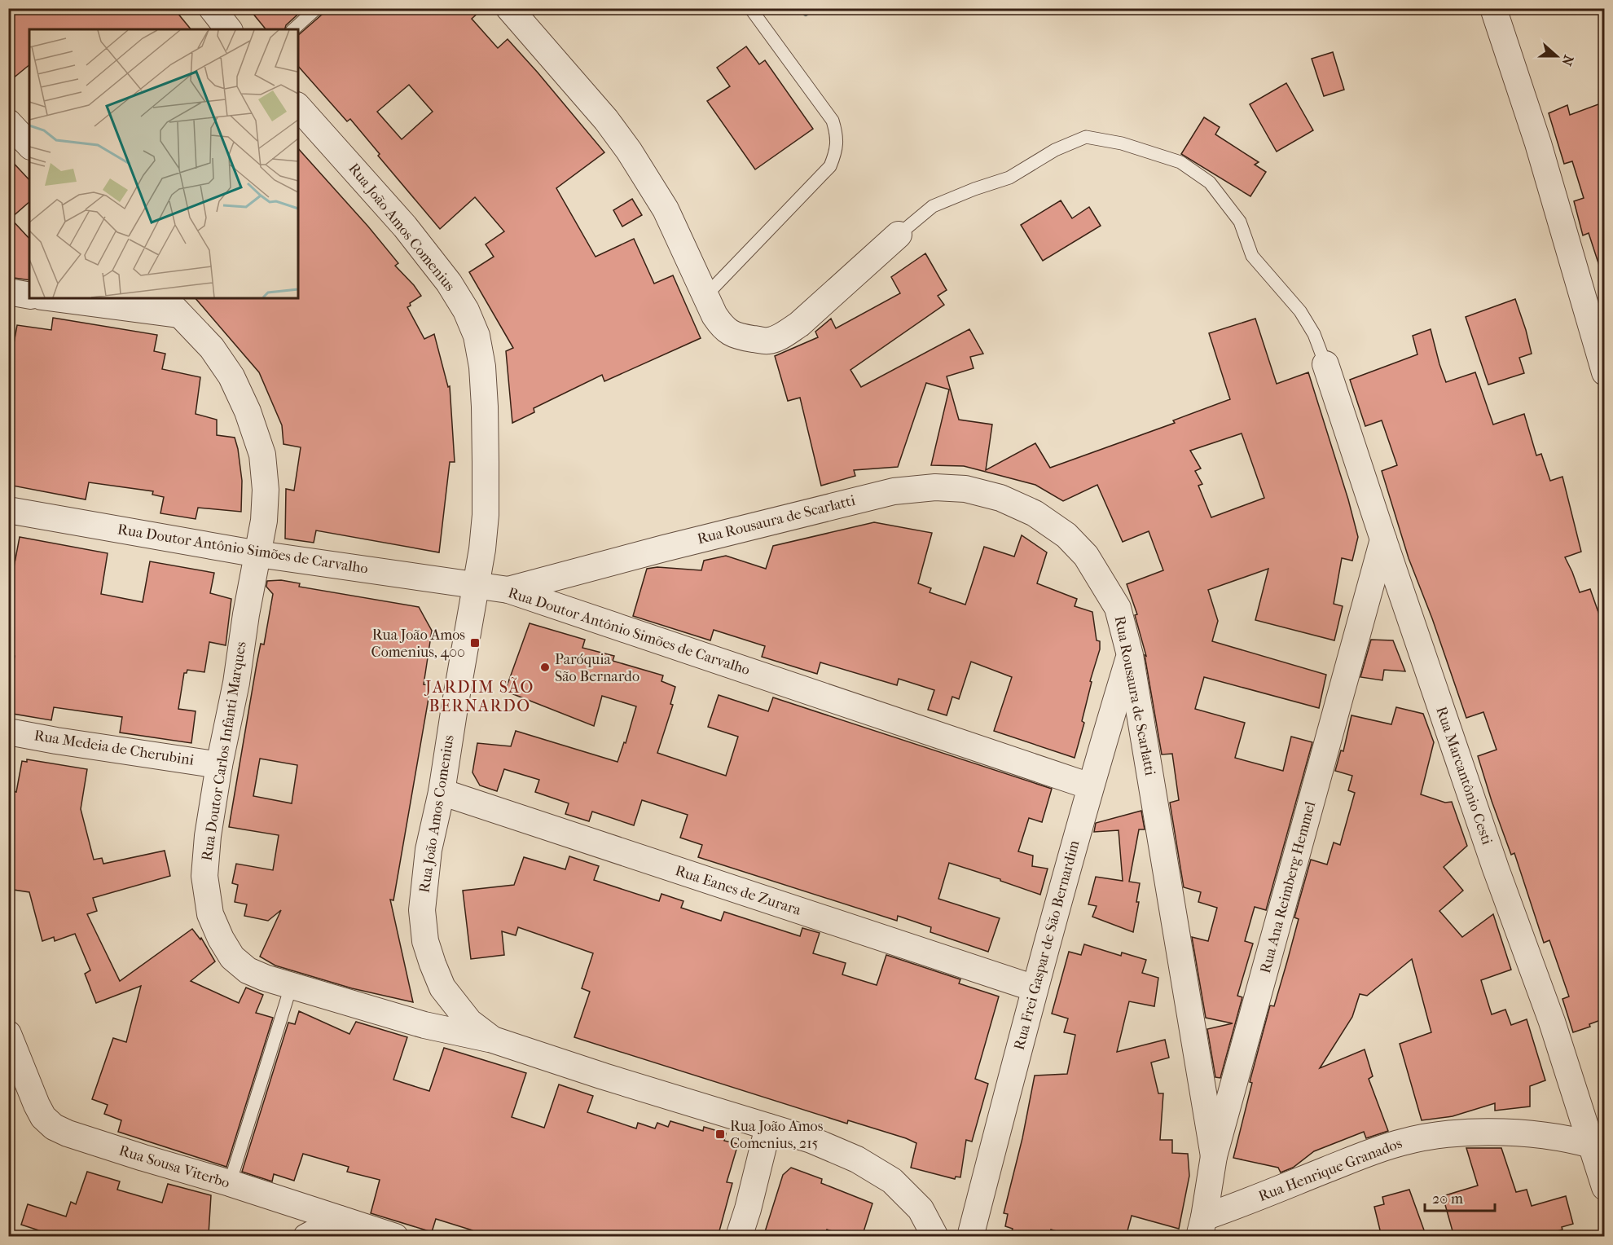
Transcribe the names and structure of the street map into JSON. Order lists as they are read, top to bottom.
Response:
{
  "streets": {
    "street": [
      "Rua João Amos Comenius",
      "Rua Rousaura de Scarlatti",
      "Rua Doutor Antônio Simões de Carvalho",
      "Rua Medeia de Cherubini",
      "Rua Doutor Carlos Infanti Marques",
      "Rua Marcantônio Cesti",
      "Rua Ana Reimberg Hemmel",
      "Rua Eanes de Zurara",
      "Rua Frei Gaspar de São Bernardim",
      "Rua Sousa Viterbo",
      "Rua Henrique Granados"
    ]
  },
  "crossings": [
    ["Rua João Amos Comenius", "Rua Doutor Antônio Simões de Carvalho"],
    ["Rua João Amos Comenius", "Rua Doutor Carlos Infanti Marques"],
    ["Rua João Amos Comenius", "Rua Eanes de Zurara"],
    ["Rua Rousaura de Scarlatti", "Rua Doutor Antônio Simões de Carvalho"],
    ["Rua Rousaura de Scarlatti", "Rua Ana Reimberg Hemmel"],
    ["Rua Rousaura de Scarlatti", "Rua Frei Gaspar de São Bernardim"],
    ["Rua Doutor Antônio Simões de Carvalho", "Rua Doutor Carlos Infanti Marques"],
    ["Rua Doutor Antônio Simões de Carvalho", "Rua Frei Gaspar de São Bernardim"],
    ["Rua Medeia de Cherubini", "Rua Doutor Carlos Infanti Marques"],
    ["Rua Marcantônio Cesti", "Rua Ana Reimberg Hemmel"],
    ["Rua Marcantônio Cesti", "Rua Henrique Granados"],
    ["Rua Ana Reimberg Hemmel", "Rua Henrique Granados"],
    ["Rua Eanes de Zurara", "Rua Frei Gaspar de São Bernardim"]
  ],
  "districts": ["JARDIM SÃO BERNARDO"],
  "places": {
    "transit": ["Rua João Amos Comenius, 400", "Rua João Amos Comenius, 215"],
    "other": ["Paróquia São Bernardo"]
  },
  "scale_bar": "20 m",
  "north": "right"
}
